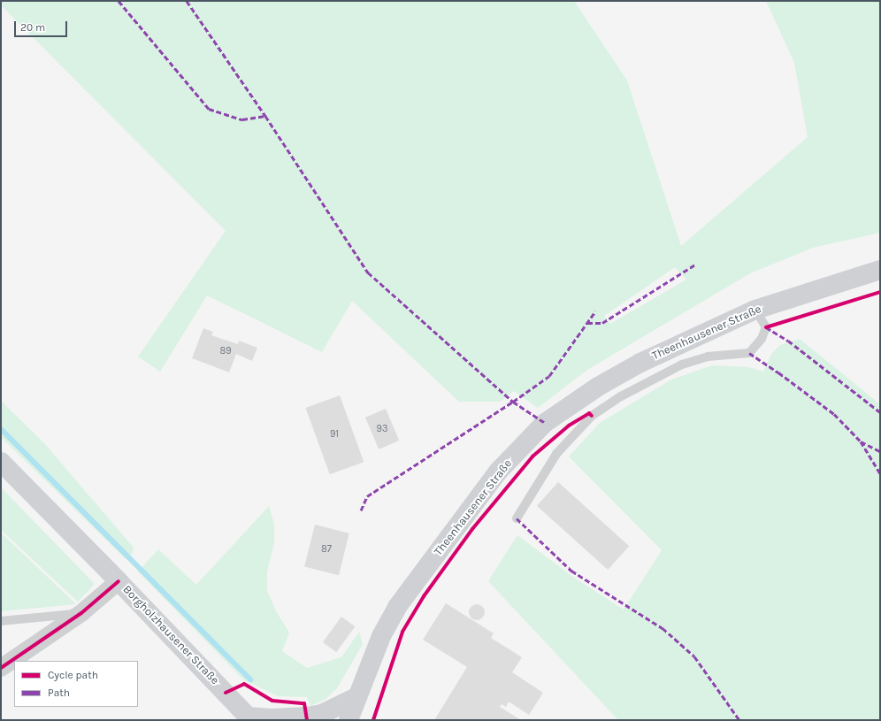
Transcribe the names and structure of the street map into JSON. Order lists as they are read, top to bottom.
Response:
{
  "streets": {
    "main road": ["Theenhausener Straße", "Borgholzhausener Straße"]
  },
  "house_numbers": [
    "89",
    "93",
    "91",
    "87"
  ],
  "legend": ["Cycle path", "Path"],
  "scale_bar": "20 m"
}
